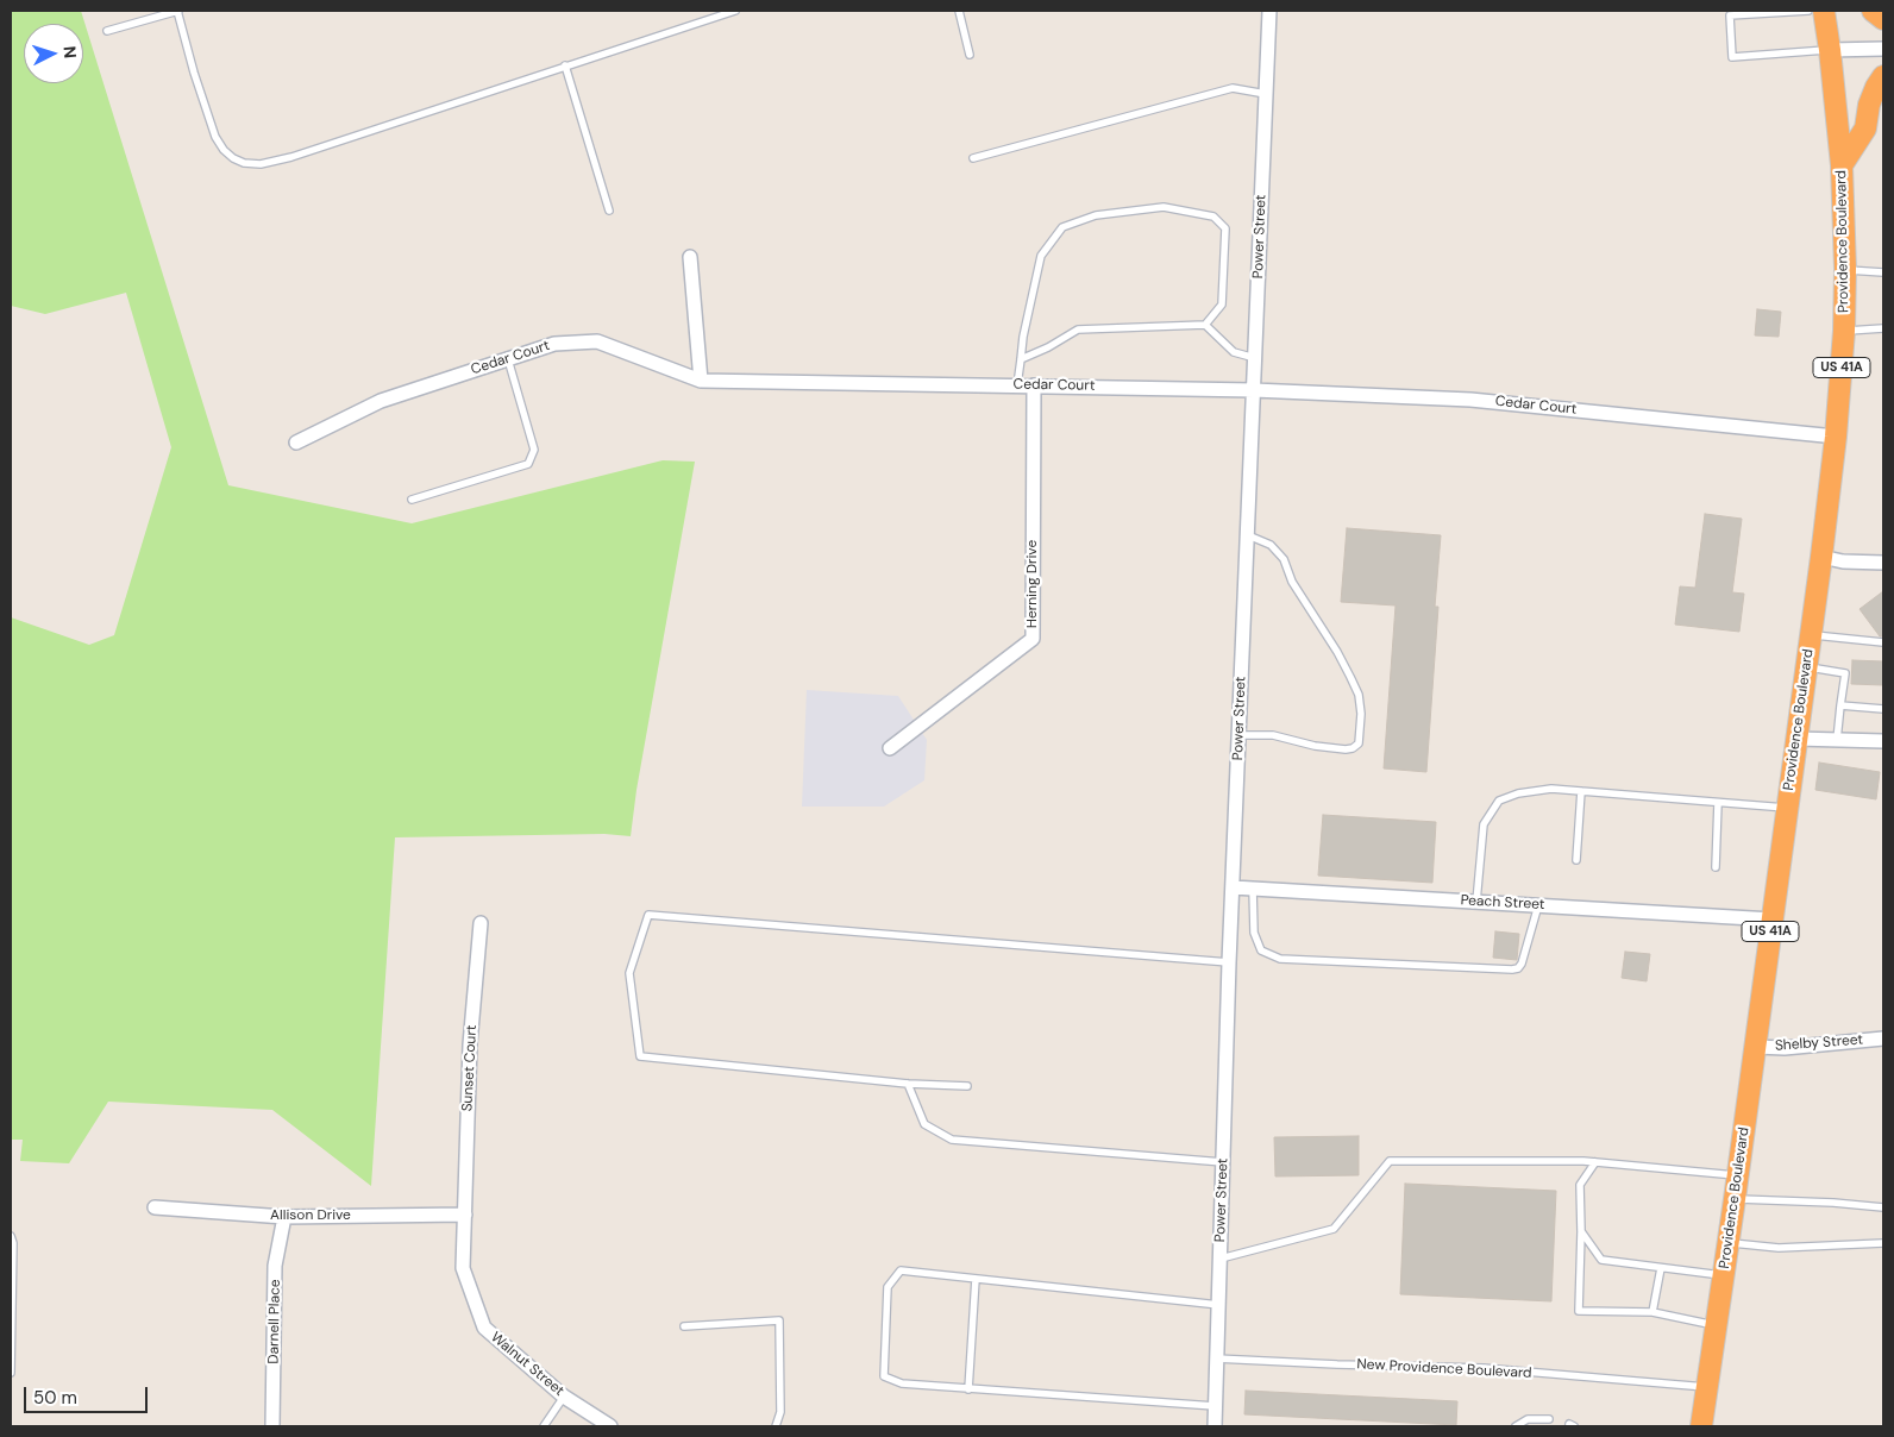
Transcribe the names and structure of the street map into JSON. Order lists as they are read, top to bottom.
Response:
{
  "streets": {
    "highway": ["Providence Boulevard", "US 41A"],
    "street": [
      "Power Street",
      "Cedar Court",
      "Herning Drive",
      "Peach Street",
      "Shelby Street",
      "Sunset Court",
      "Allison Drive",
      "Darnell Place",
      "Walnut Street"
    ],
    "lane": ["New Providence Boulevard"]
  },
  "crossings": [
    ["Power Street", "Cedar Court"],
    ["Power Street", "Peach Street"],
    ["Power Street", "New Providence Boulevard"],
    ["Providence Boulevard", "Cedar Court"],
    ["Providence Boulevard", "Peach Street"],
    ["Providence Boulevard", "Shelby Street"],
    ["Providence Boulevard", "New Providence Boulevard"],
    ["Cedar Court", "Herning Drive"],
    ["Sunset Court", "Allison Drive"],
    ["Sunset Court", "Walnut Street"],
    ["Allison Drive", "Darnell Place"],
    ["Allison Drive", "Walnut Street"]
  ],
  "scale_bar": "50 m",
  "north": "right"
}
